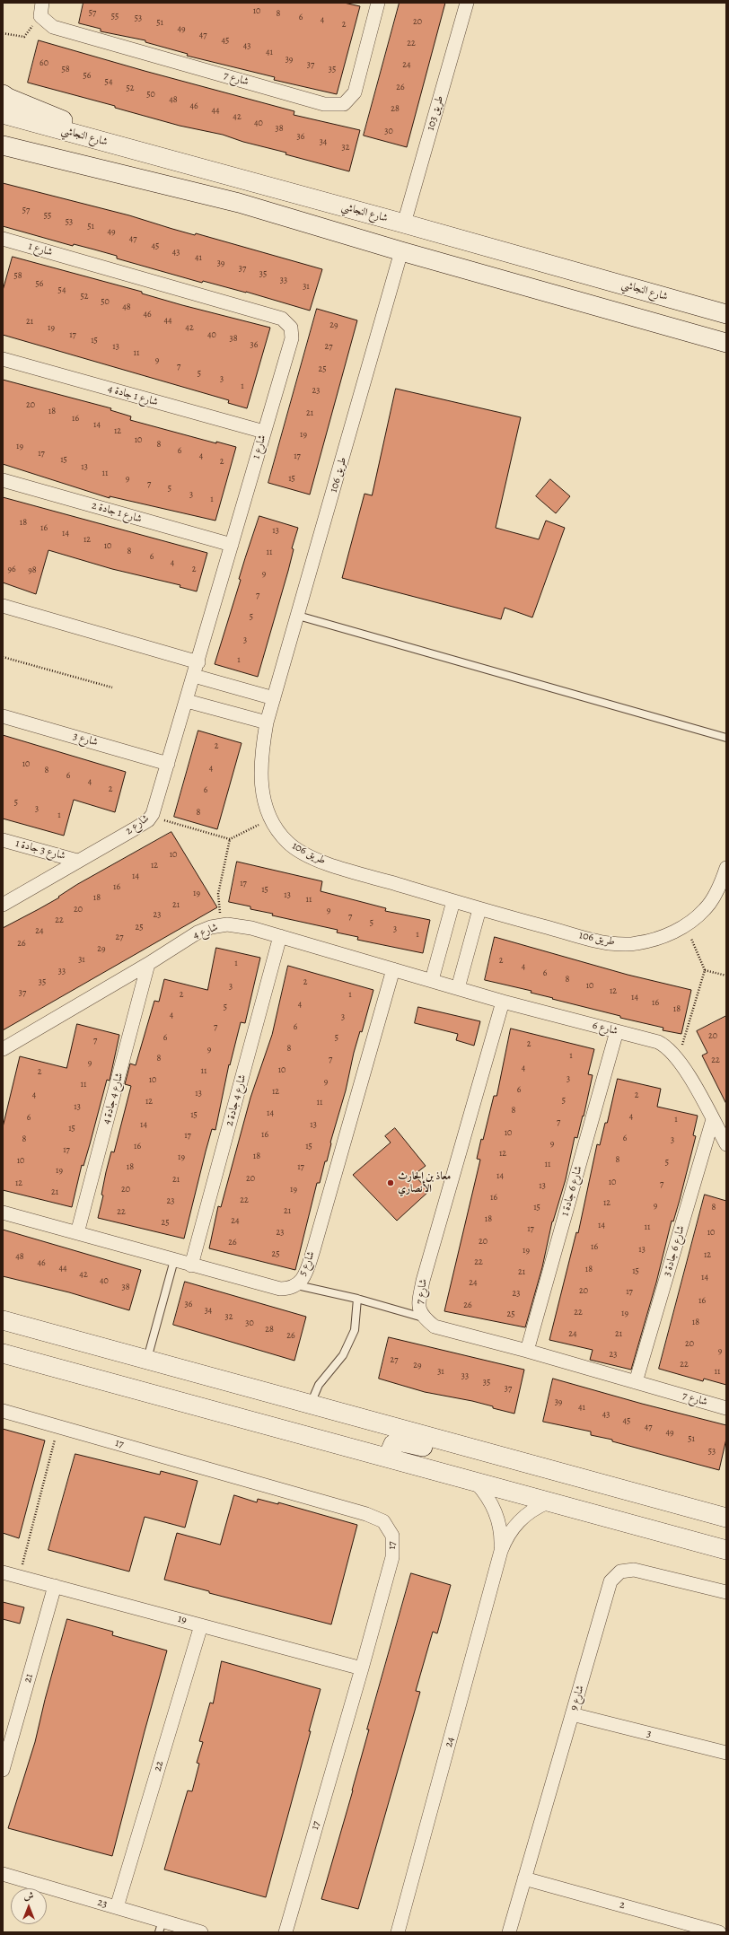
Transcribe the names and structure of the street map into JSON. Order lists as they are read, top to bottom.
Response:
{
  "streets": {
    "main road": ["شارع النجاشي"],
    "street": [
      "شارع 7",
      "طريق 103",
      "شارع 1",
      "شارع 1 جادة 4",
      "طريق 106",
      "شارع 1 جادة 2",
      "شارع 3",
      "شارع 2",
      "شارع 3 جادة 1",
      "شارع 4",
      "شارع 6",
      "شارع 4 جادة 4",
      "شارع 4 جادة 2",
      "شارع 6 جادة 1",
      "شارع 6 جادة 3",
      "شارع 5",
      "17",
      "19",
      "21",
      "شارع 9",
      "3",
      "24",
      "22",
      "23",
      "2"
    ]
  },
  "crossings": [
    ["شارع 7", "شارع 6"],
    ["شارع 7", "شارع 6 جادة 1"],
    ["شارع 7", "شارع 6 جادة 3"],
    ["طريق 103", "شارع النجاشي"],
    ["شارع 1", "شارع 1 جادة 4"],
    ["شارع 1", "شارع 1 جادة 2"],
    ["شارع 1", "شارع 2"],
    ["شارع 3", "شارع 2"],
    ["شارع 2", "شارع 3 جادة 1"],
    ["شارع 4", "شارع 6"],
    ["شارع 4", "شارع 4 جادة 4"],
    ["شارع 4", "شارع 4 جادة 2"],
    ["شارع 4", "شارع 5"],
    ["شارع 6", "شارع 6 جادة 1"],
    ["شارع 6", "شارع 6 جادة 3"],
    ["شارع 4 جادة 4", "شارع 5"],
    ["شارع 4 جادة 2", "شارع 5"],
    ["17", "19"],
    ["19", "21"],
    ["19", "22"],
    ["شارع 9", "3"],
    ["شارع 9", "2"],
    ["22", "23"]
  ],
  "places": ["معاذ بن الحارث الأنصاري"],
  "house_numbers": [
    "10",
    "57",
    "8",
    "55",
    "6",
    "53",
    "4",
    "20",
    "51",
    "2",
    "49",
    "47",
    "45",
    "22",
    "43",
    "41",
    "39",
    "60",
    "37",
    "24",
    "58",
    "35",
    "56",
    "54",
    "26",
    "52",
    "50",
    "48",
    "46",
    "28",
    "44",
    "42",
    "40",
    "38",
    "30",
    "36",
    "34",
    "32",
    "57",
    "55",
    "53",
    "51",
    "49",
    "47",
    "45",
    "43",
    "41",
    "39",
    "37",
    "35",
    "58",
    "33",
    "56",
    "31",
    "54",
    "52",
    "50",
    "48",
    "46",
    "44",
    "21",
    "29",
    "19",
    "42",
    "17",
    "40",
    "38",
    "15",
    "36",
    "13",
    "27",
    "11",
    "9",
    "7",
    "25",
    "5",
    "3",
    "1",
    "23",
    "20",
    "18",
    "21",
    "16",
    "14",
    "12",
    "19",
    "10",
    "8",
    "19",
    "6",
    "17",
    "4",
    "17",
    "15",
    "2",
    "13",
    "11",
    "9",
    "15",
    "7",
    "5",
    "3",
    "1",
    "18",
    "16",
    "13",
    "14",
    "12",
    "10",
    "8",
    "11",
    "6",
    "4",
    "96",
    "2",
    "98",
    "9",
    "7",
    "5",
    "3",
    "1",
    "2",
    "10",
    "4",
    "8",
    "6",
    "4",
    "2",
    "6",
    "5",
    "3",
    "8",
    "1",
    "10",
    "12",
    "14",
    "17",
    "16",
    "15",
    "19",
    "13",
    "18",
    "11",
    "21",
    "20",
    "9",
    "23",
    "7",
    "22",
    "5",
    "25",
    "3",
    "24",
    "1",
    "27",
    "26",
    "29",
    "31",
    "2",
    "1",
    "4",
    "33",
    "6",
    "8",
    "35",
    "2",
    "10",
    "3",
    "12",
    "37",
    "2",
    "1",
    "14",
    "16",
    "4",
    "5",
    "18",
    "4",
    "3",
    "7",
    "6",
    "20",
    "6",
    "5",
    "7",
    "2",
    "8",
    "9",
    "1",
    "8",
    "7",
    "22",
    "9",
    "4",
    "10",
    "11",
    "2",
    "3",
    "10",
    "9",
    "11",
    "6",
    "12",
    "13",
    "4",
    "2",
    "5",
    "12",
    "11",
    "13",
    "8",
    "14",
    "15",
    "4",
    "6",
    "1",
    "7",
    "14",
    "13",
    "15",
    "10",
    "16",
    "17",
    "6",
    "8",
    "3",
    "9",
    "16",
    "15",
    "17",
    "12",
    "18",
    "19",
    "8",
    "10",
    "5",
    "11",
    "18",
    "17",
    "19",
    "14",
    "20",
    "21",
    "10",
    "12",
    "7",
    "13",
    "20",
    "19",
    "21",
    "16",
    "22",
    "23",
    "12",
    "9",
    "15",
    "8",
    "21",
    "22",
    "18",
    "24",
    "25",
    "14",
    "11",
    "17",
    "23",
    "10",
    "20",
    "26",
    "16",
    "13",
    "19",
    "25",
    "12",
    "48",
    "22",
    "46",
    "44",
    "18",
    "15",
    "21",
    "42",
    "14",
    "40",
    "24",
    "38",
    "20",
    "17",
    "23",
    "16",
    "36",
    "26",
    "34",
    "22",
    "19",
    "25",
    "32",
    "18",
    "30",
    "28",
    "24",
    "21",
    "26",
    "20",
    "9",
    "23",
    "27",
    "22",
    "29",
    "31",
    "11",
    "33",
    "35",
    "37",
    "39",
    "41",
    "43",
    "45",
    "47",
    "49",
    "51",
    "53"
  ],
  "north": "top"
}
